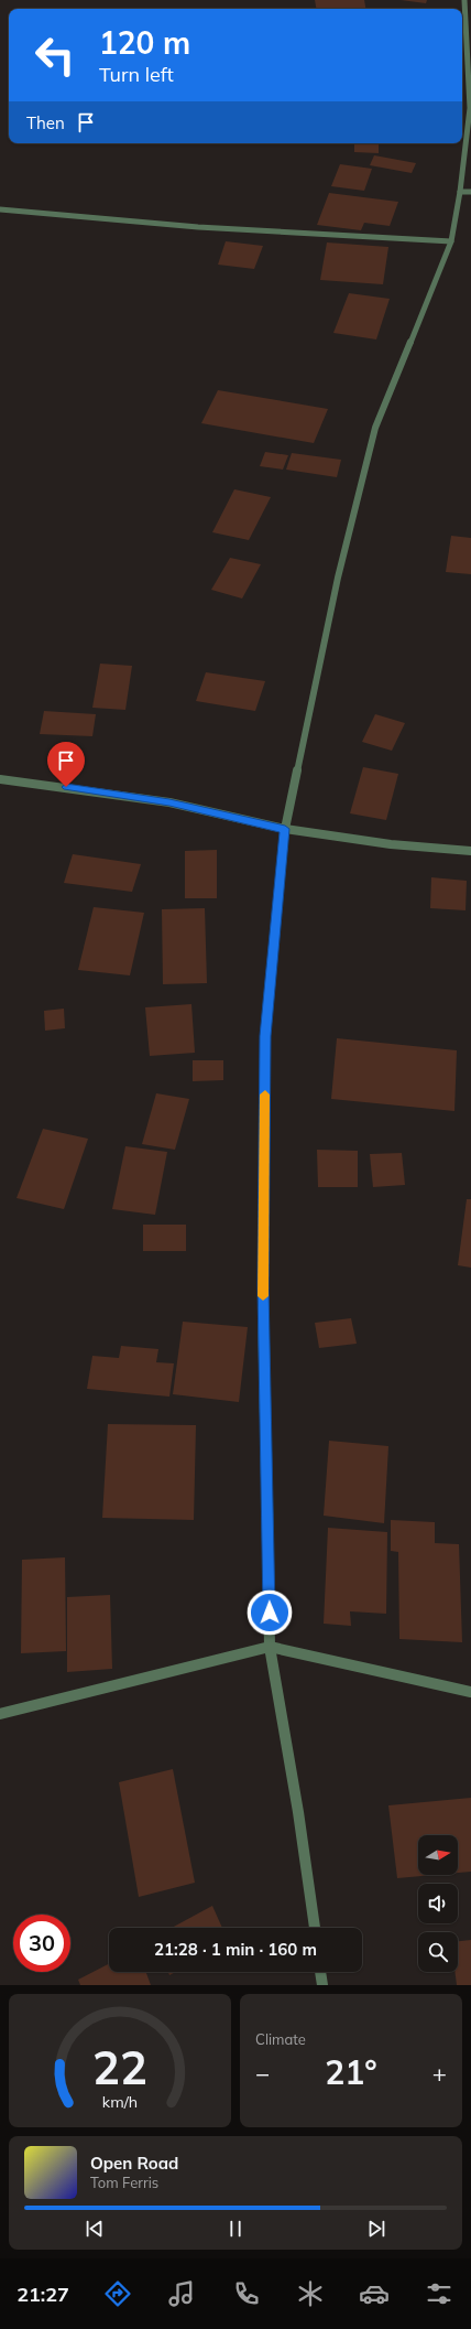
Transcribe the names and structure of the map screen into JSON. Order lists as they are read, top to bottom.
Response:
{
  "north": "right",
  "page": {
    "turn": ["120 m", "Turn left"],
    "then": "Then",
    "limit": "30",
    "trip": "21:28 · 1 min · 160 m",
    "tile": "Climate",
    "heat": ["−", "21°", "+"],
    "song": ["Open Road", "Tom Ferris"],
    "tabs": "21:27",
    "gauge": ["22", "km/h"]
  }
}
